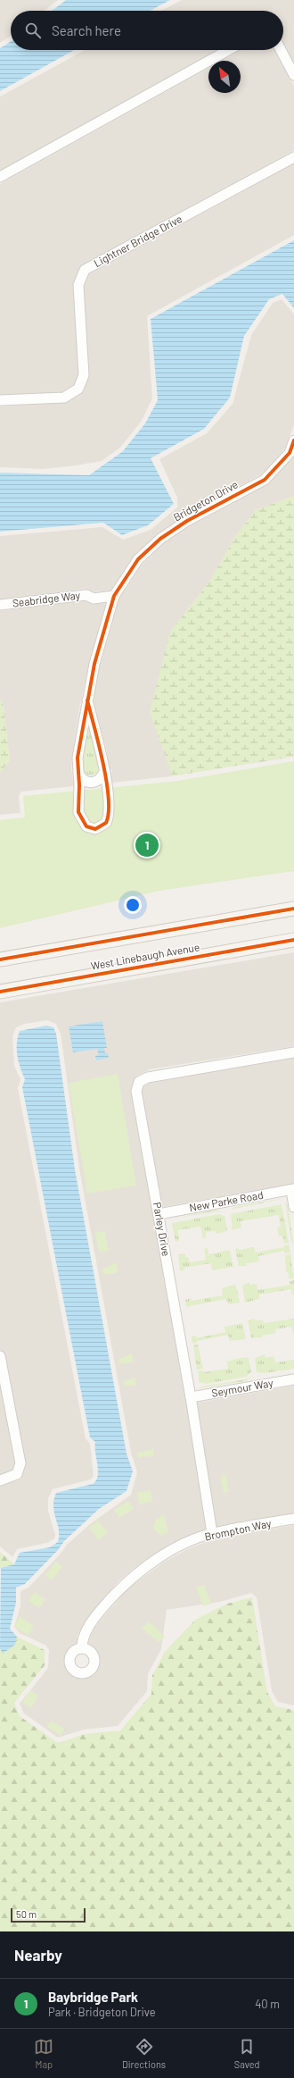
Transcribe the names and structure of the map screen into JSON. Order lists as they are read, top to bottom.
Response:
{
  "streets": {
    "main road": ["West Linebaugh Avenue"],
    "street": [
      "Lightner Bridge Drive",
      "Bridgeton Drive",
      "Seabridge Way",
      "New Parke Road",
      "Parley Drive",
      "Seymour Way",
      "Brompton Way"
    ]
  },
  "crossings": [
    ["Bridgeton Drive", "Seabridge Way"],
    ["New Parke Road", "Parley Drive"],
    ["Parley Drive", "Seymour Way"],
    ["Parley Drive", "Brompton Way"]
  ],
  "scale_bar": "50 m",
  "north": "top left",
  "page": {
    "search": "Search here",
    "pins": "1",
    "scale": "50 m",
    "heading": "Nearby",
    "list": [
      {
        "mark": "1",
        "name": "Baybridge Park",
        "note": "Park · Bridgeton Drive",
        "value": "40 m"
      }
    ],
    "nav": ["Map", "Directions", "Saved"]
  }
}
